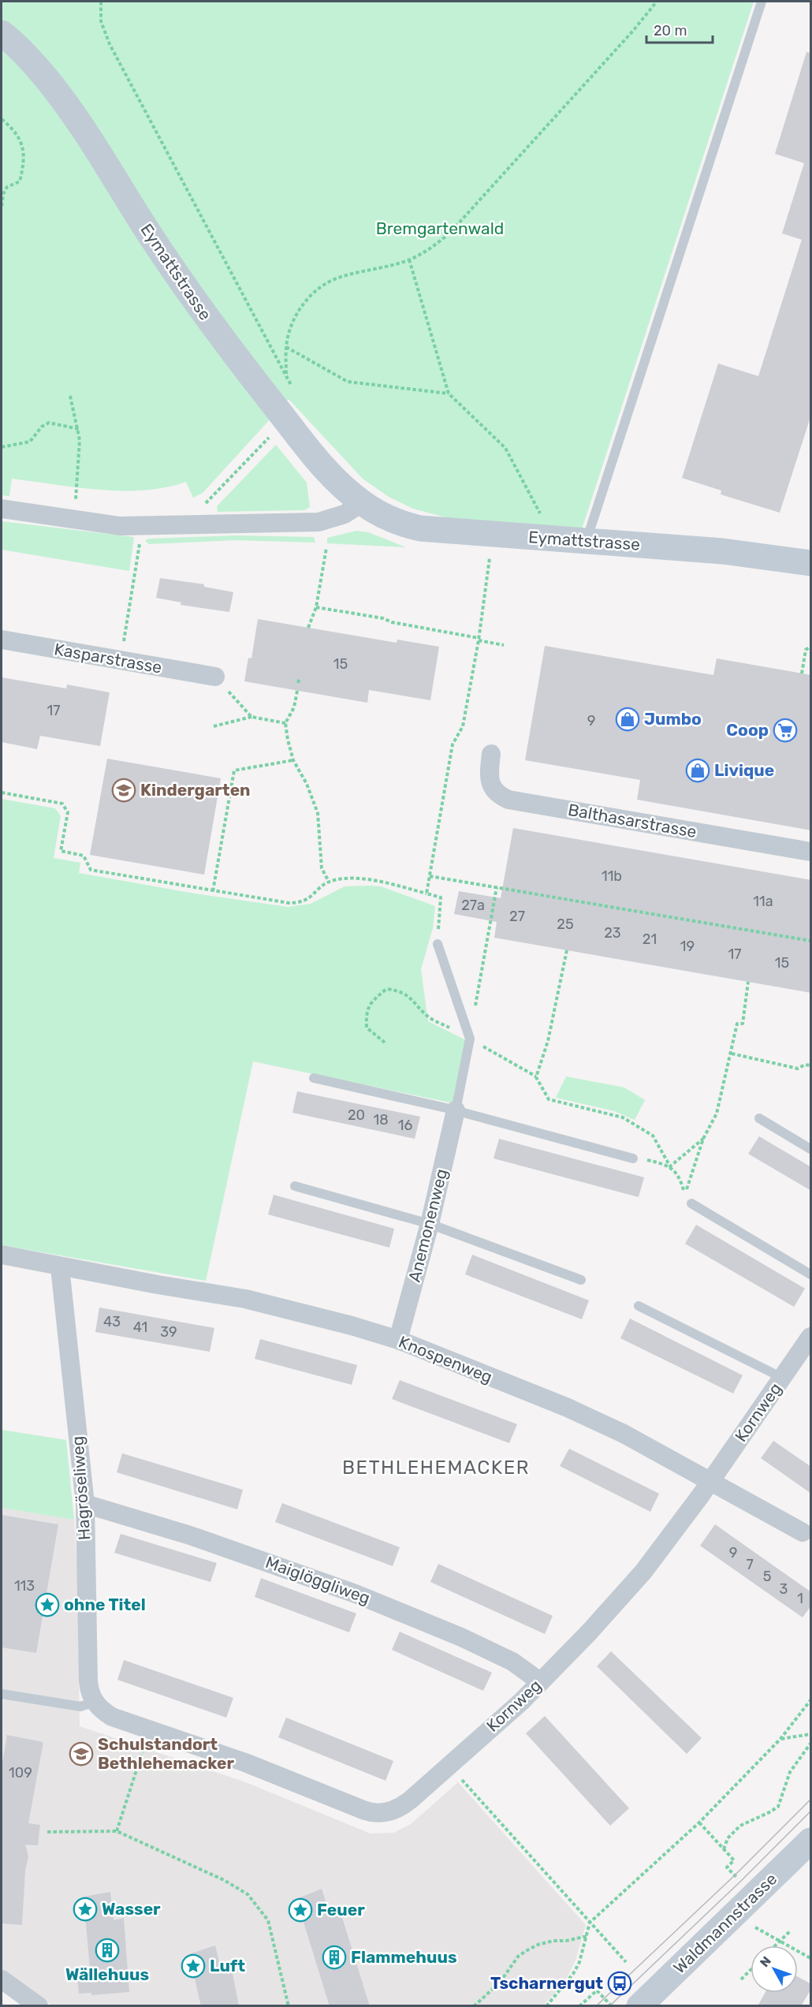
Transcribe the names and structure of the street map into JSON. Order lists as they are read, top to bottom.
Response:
{
  "streets": {
    "street": [
      "Eymattstrasse",
      "Kasparstrasse",
      "Balthasarstrasse",
      "Anemonenweg",
      "Knospenweg",
      "Kornweg",
      "Hagröseliweg",
      "Maiglöggliweg",
      "Waldmannstrasse"
    ]
  },
  "crossings": [
    ["Anemonenweg", "Knospenweg"],
    ["Knospenweg", "Kornweg"],
    ["Knospenweg", "Hagröseliweg"],
    ["Kornweg", "Hagröseliweg"],
    ["Kornweg", "Maiglöggliweg"],
    ["Hagröseliweg", "Maiglöggliweg"]
  ],
  "districts": ["BETHLEHEMACKER"],
  "parks": ["Bremgartenwald"],
  "places": {
    "shop": ["Jumbo", "Livique"],
    "supermarket": ["Coop"],
    "school or university": ["Kindergarten", "Schulstandort Bethlehemacker"],
    "place": [
      "ohne Titel",
      "Wasser",
      "Feuer",
      "Luft"
    ],
    "building": ["Wällehuus", "Flammehuus"],
    "bus stop": ["Tscharnergut"]
  },
  "house_numbers": [
    "15",
    "17",
    "9",
    "11b",
    "11a",
    "27a",
    "27",
    "25",
    "23",
    "21",
    "19",
    "17",
    "15",
    "20",
    "18",
    "16",
    "43",
    "41",
    "39",
    "9",
    "7",
    "5",
    "113",
    "3",
    "1",
    "109"
  ],
  "scale_bar": "20 m",
  "north": "top left"
}
